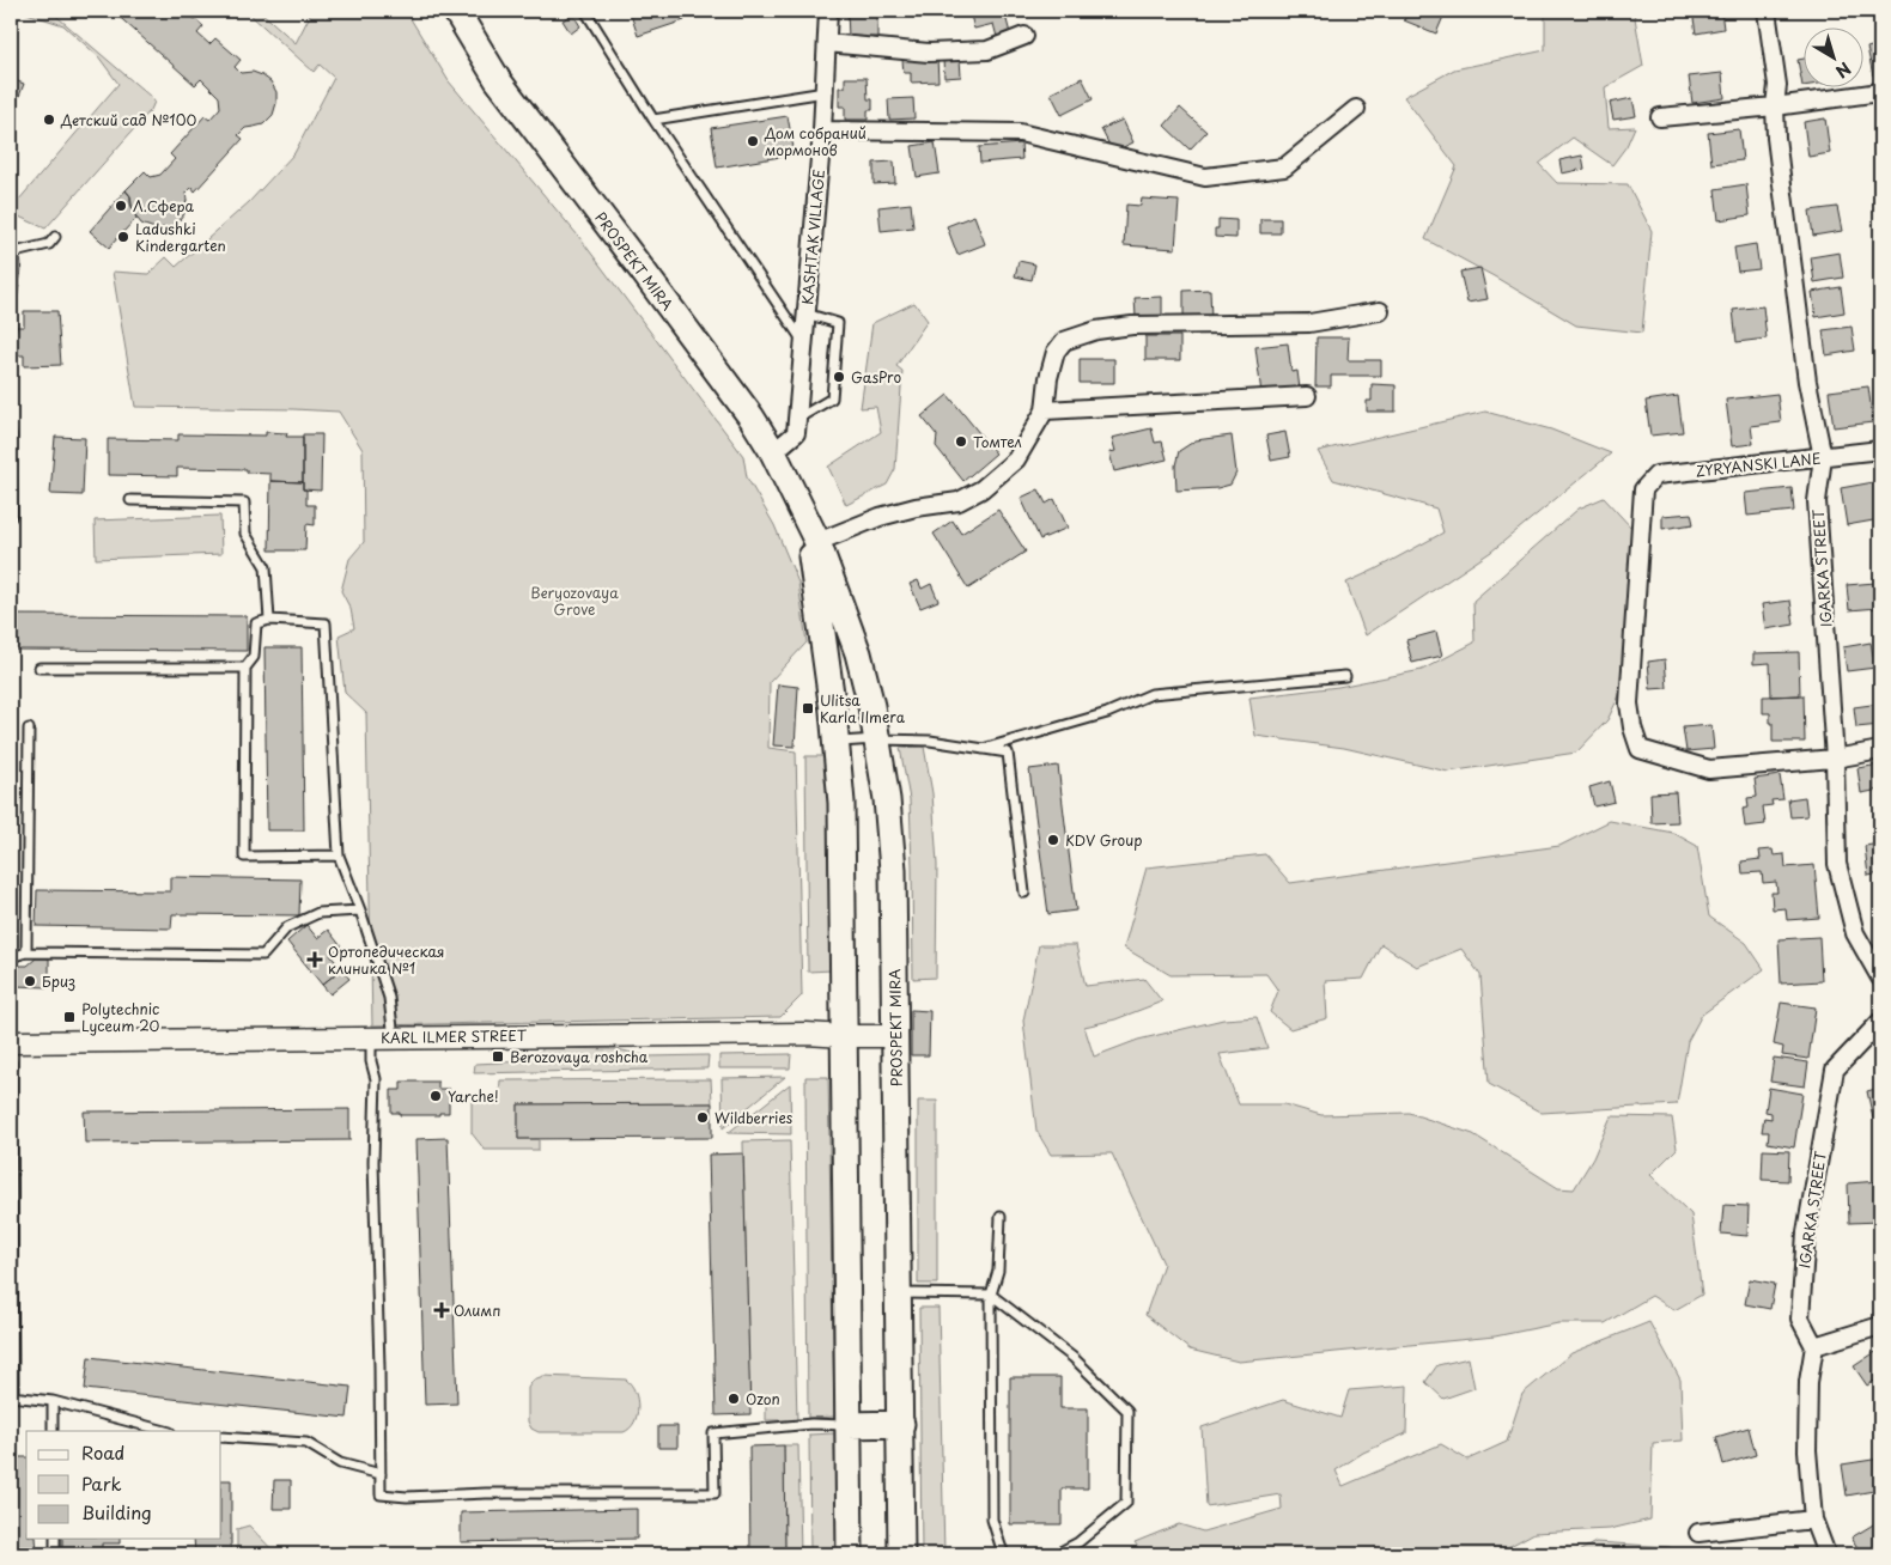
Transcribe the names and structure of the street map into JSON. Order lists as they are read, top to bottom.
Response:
{
  "streets": {
    "main road": ["PROSPEKT MIRA"],
    "street": [
      "KASHTAK VILLAGE",
      "ZYRYANSKI LANE",
      "IGARKA STREET",
      "KARL ILMER STREET"
    ]
  },
  "crossings": [
    ["KASHTAK VILLAGE", "PROSPEKT MIRA"],
    ["PROSPEKT MIRA", "KARL ILMER STREET"],
    ["ZYRYANSKI LANE", "IGARKA STREET"]
  ],
  "parks": ["Beryozovaya Grove"],
  "places": {
    "other": [
      "Детский сад №100",
      "Дом собраний мормонов",
      "Л.Сфера",
      "Ladushki Kindergarten",
      "GasPro",
      "Томтел",
      "KDV Group",
      "Бриз",
      "Yarche!",
      "Wildberries",
      "Ozon"
    ],
    "transit": ["Ulitsa Karla Ilmera", "Polytechnic Lyceum 20", "Berozovaya roshcha"],
    "health": ["Ортопедическая клиника №1", "Олимп"]
  },
  "legend": ["Road", "Park", "Building"],
  "north": "bottom right"
}
